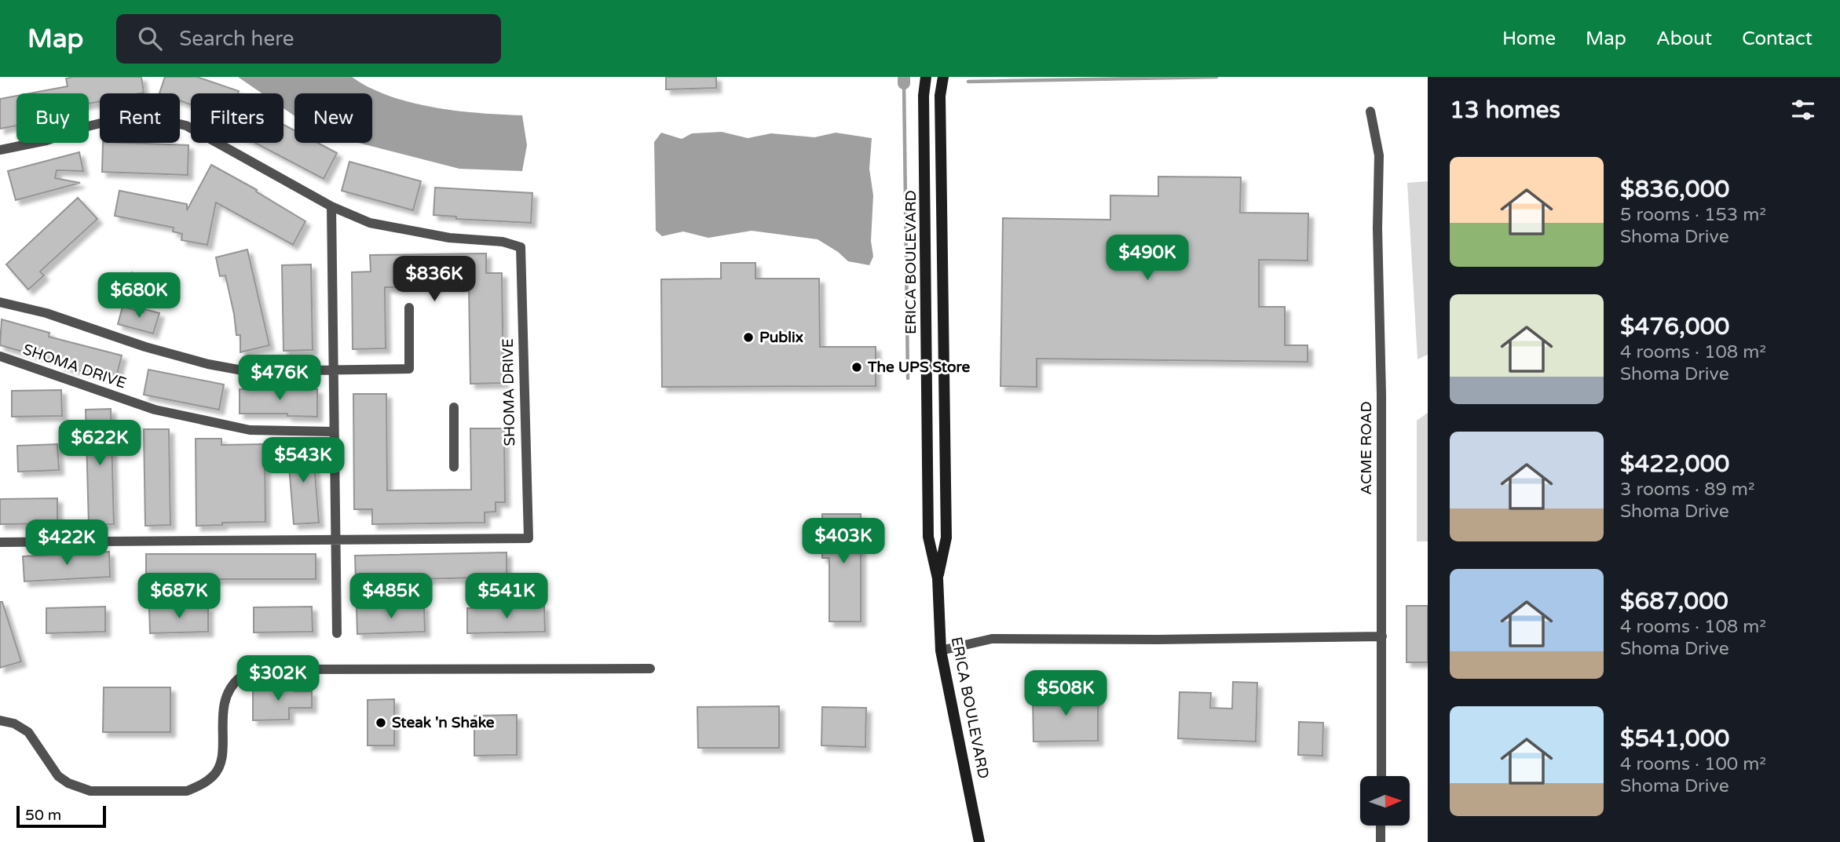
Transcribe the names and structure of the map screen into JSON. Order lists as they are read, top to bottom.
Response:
{
  "streets": {
    "street": ["ERICA BOULEVARD", "SHOMA DRIVE", "ACME ROAD"]
  },
  "places": ["Publix", "The UPS Store", "Steak 'n Shake"],
  "scale_bar": "50 m",
  "north": "right",
  "page": {
    "header": "Map",
    "search": "Search here",
    "nav": [
      "Home",
      "Map",
      "About",
      "Contact"
    ],
    "heading": "13 homes",
    "chip": [
      "Buy",
      "Rent",
      "Filters",
      "New"
    ],
    "list": [
      {
        "name": "$836,000",
        "note": "5 rooms · 153 m² · Shoma Drive"
      },
      {
        "name": "$476,000",
        "note": "4 rooms · 108 m² · Shoma Drive"
      },
      {
        "name": "$422,000",
        "note": "3 rooms · 89 m² · Shoma Drive"
      },
      {
        "name": "$687,000",
        "note": "4 rooms · 108 m² · Shoma Drive"
      },
      {
        "name": "$541,000",
        "note": "4 rooms · 100 m² · Shoma Drive"
      }
    ],
    "price": [
      "$490K",
      "$836K",
      "$680K",
      "$476K",
      "$622K",
      "$543K",
      "$403K",
      "$422K",
      "$687K",
      "$485K",
      "$541K",
      "$302K",
      "$508K"
    ],
    "scale": "50 m"
  }
}
